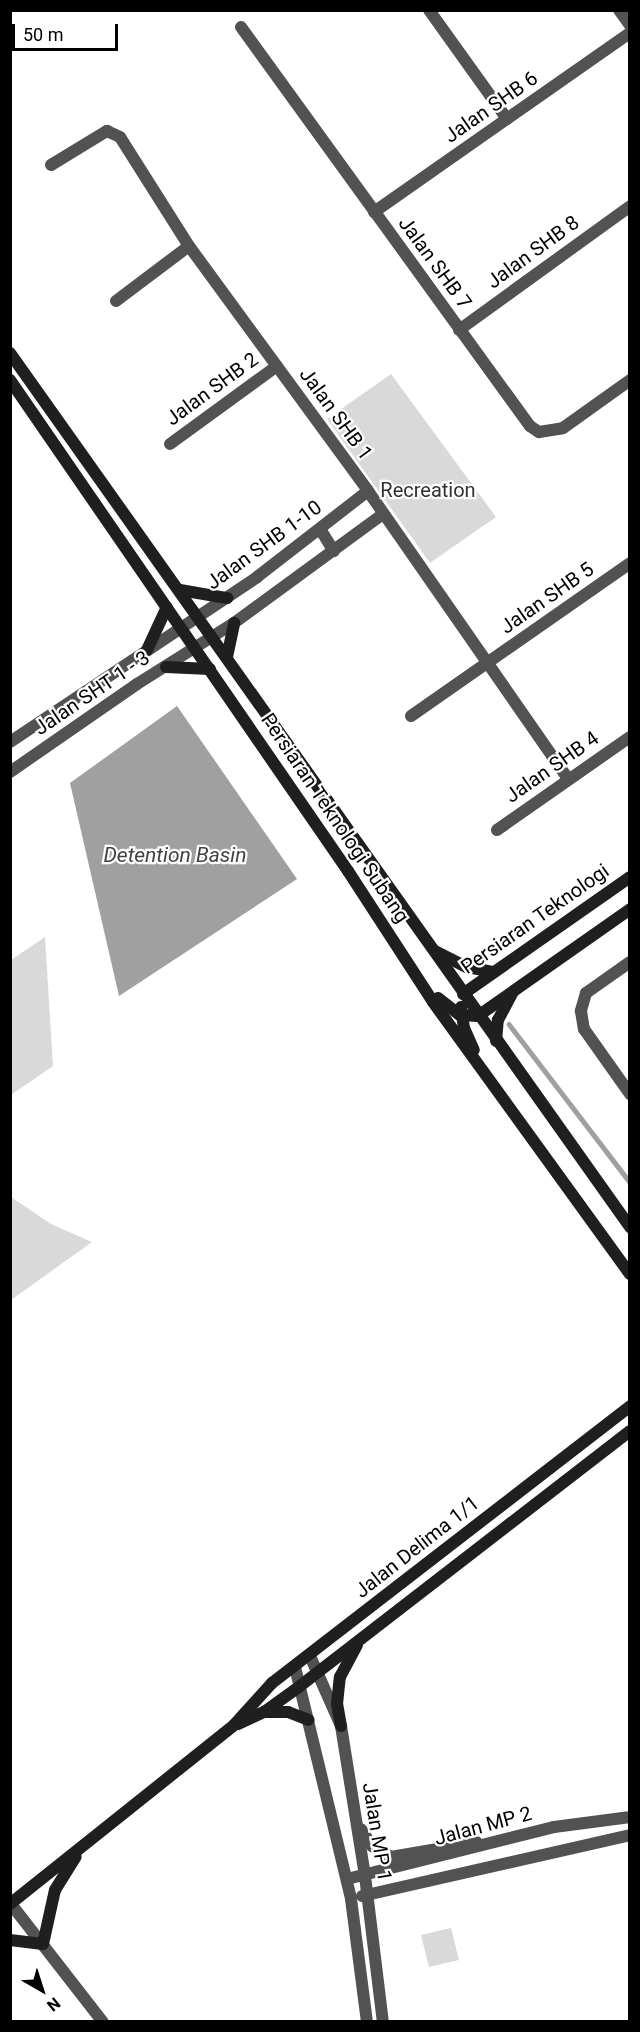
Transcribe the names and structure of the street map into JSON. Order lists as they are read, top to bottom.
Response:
{
  "streets": {
    "main road": ["Persiaran Teknologi Subang", "Persiaran Teknologi", "Jalan Delima 1/1"],
    "street": [
      "Jalan SHB 6",
      "Jalan SHB 8",
      "Jalan SHB 7",
      "Jalan SHB 2",
      "Jalan SHB 1",
      "Jalan SHB 1-10",
      "Jalan SHB 5",
      "Jalan SHT 1 - 3",
      "Jalan SHB 4",
      "Jalan MP 2",
      "Jalan MP 1"
    ]
  },
  "crossings": [
    ["Jalan SHB 6", "Jalan SHB 7"],
    ["Jalan SHB 8", "Jalan SHB 7"],
    ["Jalan SHB 2", "Jalan SHB 1"],
    ["Jalan SHB 1", "Jalan SHB 1-10"],
    ["Jalan SHB 1", "Jalan SHB 5"],
    ["Jalan SHB 1", "Jalan SHB 4"],
    ["Jalan SHB 1-10", "Jalan SHT 1 - 3"],
    ["Jalan SHB 1-10", "Persiaran Teknologi Subang"],
    ["Jalan SHT 1 - 3", "Persiaran Teknologi Subang"],
    ["Persiaran Teknologi Subang", "Persiaran Teknologi"],
    ["Jalan Delima 1/1", "Jalan MP 1"],
    ["Jalan MP 2", "Jalan MP 1"]
  ],
  "water": ["Detention Basin"],
  "parks": ["Recreation"],
  "scale_bar": "50 m",
  "north": "bottom right"
}
